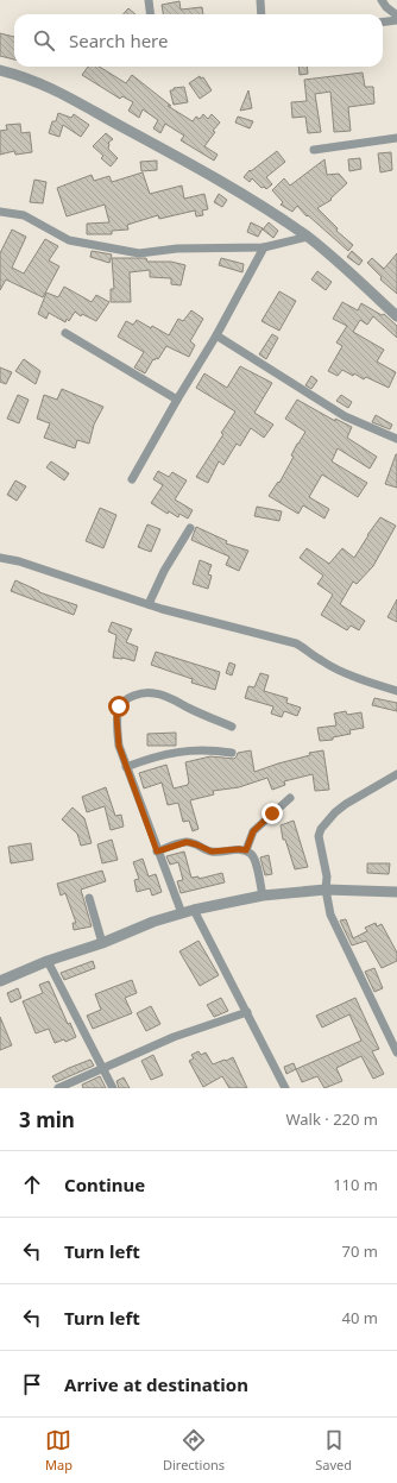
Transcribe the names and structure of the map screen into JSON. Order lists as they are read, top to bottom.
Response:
{
  "page": {
    "search": "Search here",
    "heading": ["3 min", "Walk · 220 m"],
    "list": [
      ["Continue", "110 m"],
      ["Turn left", "70 m"],
      ["Turn left", "40 m"],
      "Arrive at destination"
    ],
    "nav": ["Map", "Directions", "Saved"]
  }
}
